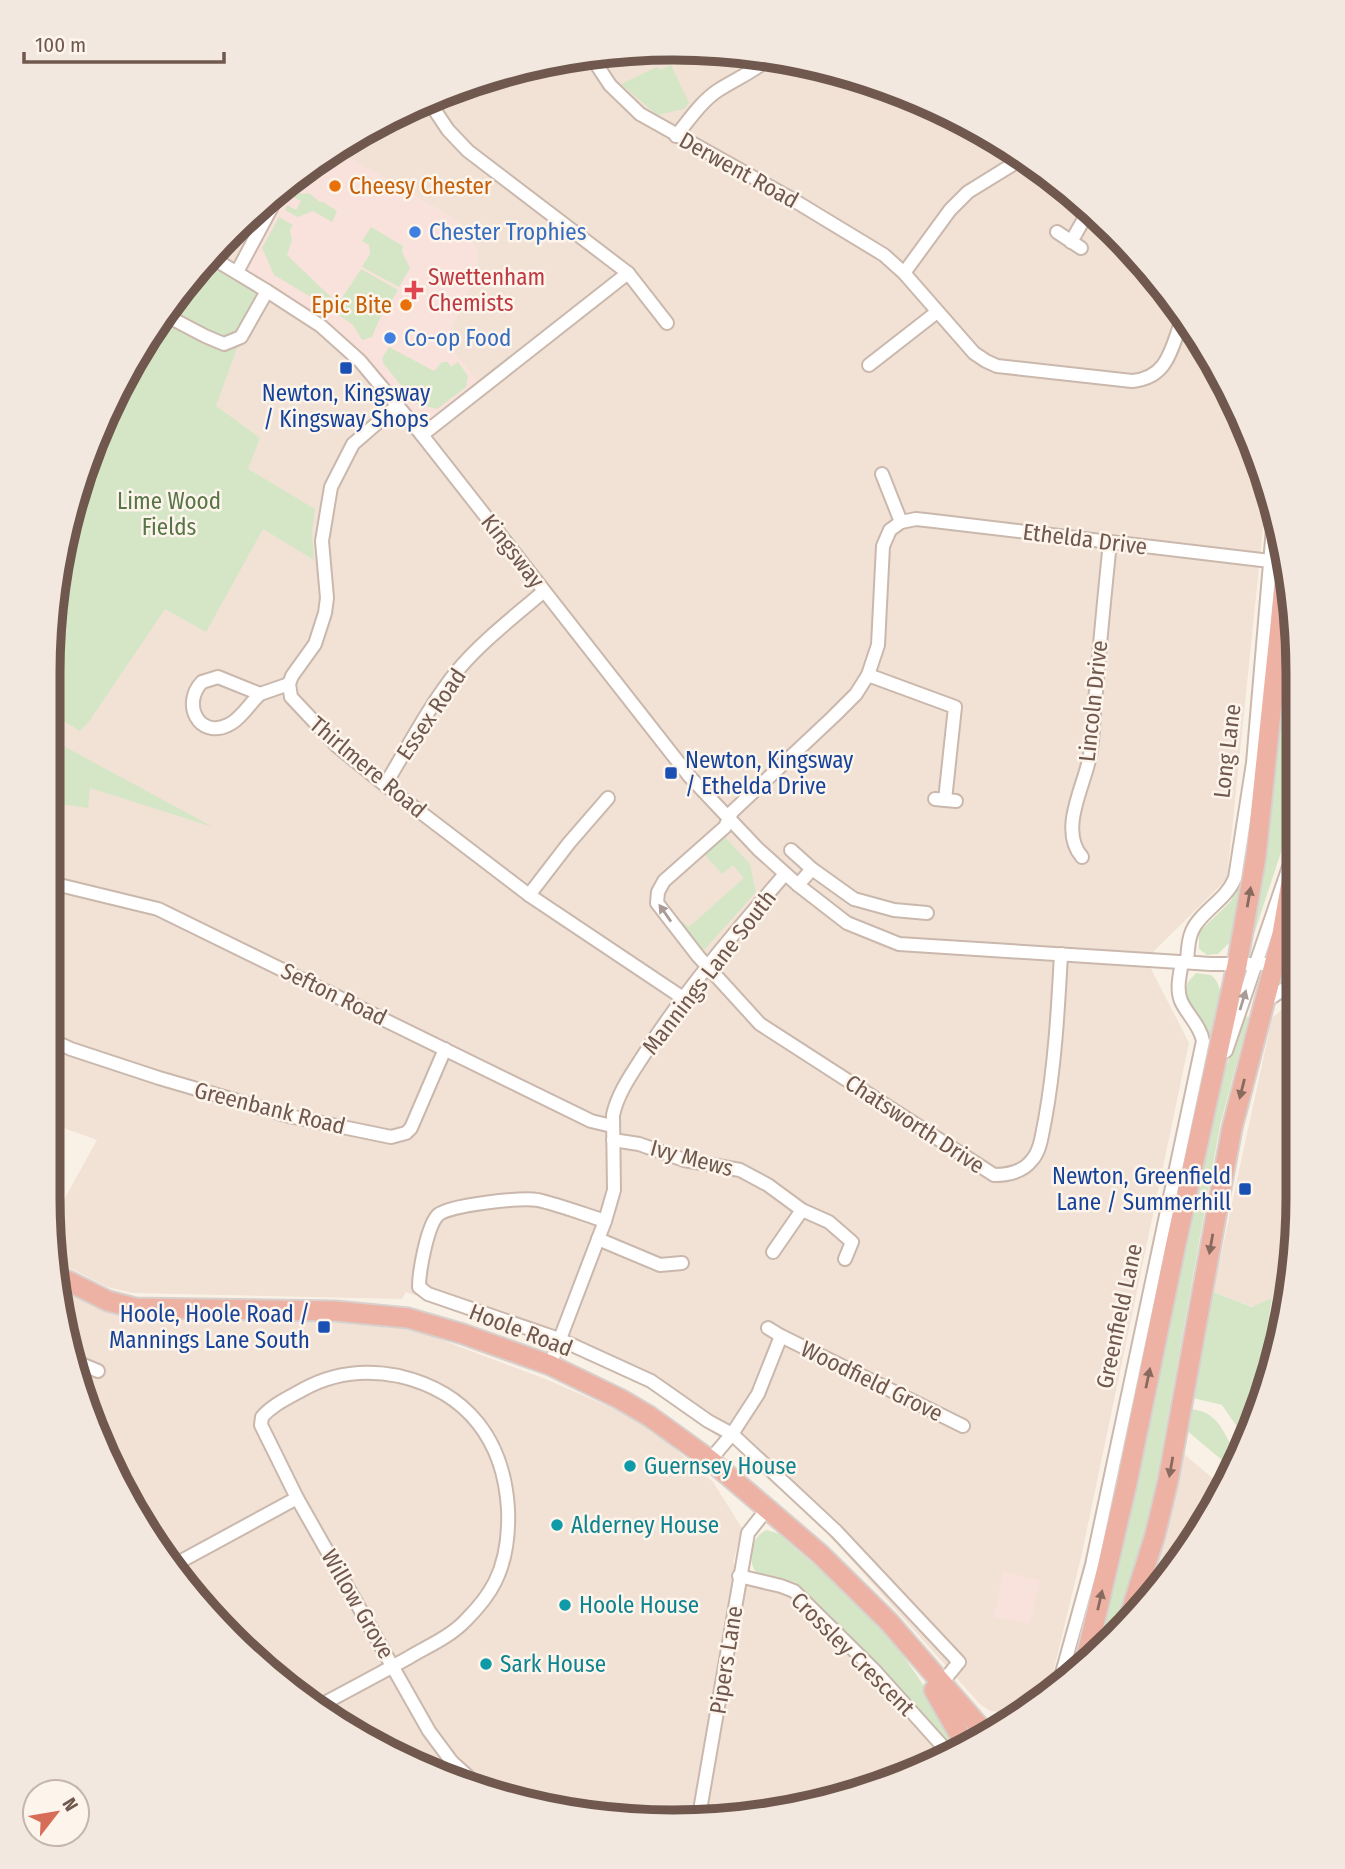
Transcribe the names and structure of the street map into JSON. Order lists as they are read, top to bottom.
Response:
{
  "streets": {
    "highway": ["Long Lane", "Greenfield Lane", "Hoole Road"],
    "street": [
      "Derwent Road",
      "Ethelda Drive",
      "Kingsway",
      "Lincoln Drive",
      "Essex Road",
      "Thirlmere Road",
      "Mannings Lane South",
      "Sefton Road",
      "Greenbank Road",
      "Chatsworth Drive",
      "Ivy Mews",
      "Woodfield Grove",
      "Willow Grove",
      "Crossley Crescent",
      "Pipers Lane"
    ]
  },
  "crossings": [
    ["Ethelda Drive", "Lincoln Drive"],
    ["Kingsway", "Essex Road"],
    ["Kingsway", "Mannings Lane South"],
    ["Kingsway", "Chatsworth Drive"],
    ["Essex Road", "Thirlmere Road"],
    ["Long Lane", "Mannings Lane South"],
    ["Long Lane", "Greenfield Lane"],
    ["Thirlmere Road", "Mannings Lane South"],
    ["Mannings Lane South", "Sefton Road"],
    ["Mannings Lane South", "Chatsworth Drive"],
    ["Mannings Lane South", "Ivy Mews"],
    ["Mannings Lane South", "Greenfield Lane"],
    ["Mannings Lane South", "Hoole Road"],
    ["Sefton Road", "Greenbank Road"],
    ["Sefton Road", "Ivy Mews"],
    ["Hoole Road", "Woodfield Grove"],
    ["Hoole Road", "Pipers Lane"],
    ["Crossley Crescent", "Pipers Lane"]
  ],
  "parks": ["Lime Wood Fields"],
  "places": {
    "other": [
      "Cheesy Chester",
      "Chester Trophies",
      "Epic Bite",
      "Co-op Food",
      "Guernsey House",
      "Alderney House",
      "Hoole House",
      "Sark House"
    ],
    "health": ["Swettenham Chemists"],
    "transit": [
      "Newton, Kingsway / Kingsway Shops",
      "Newton, Kingsway / Ethelda Drive",
      "Newton, Greenfield Lane / Summerhill",
      "Hoole, Hoole Road / Mannings Lane South"
    ]
  },
  "scale_bar": "100 m",
  "north": "top right"
}
